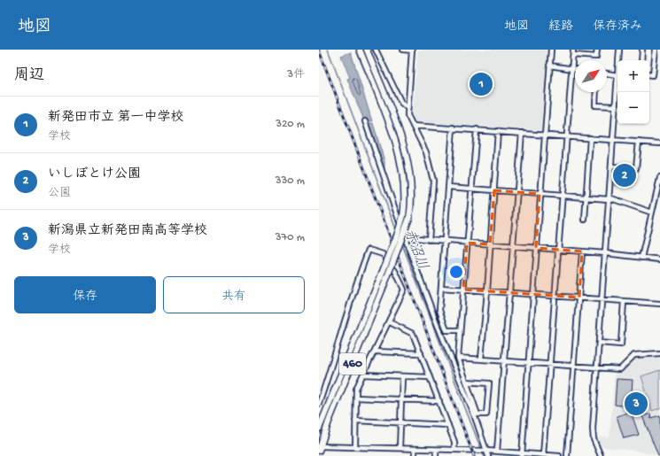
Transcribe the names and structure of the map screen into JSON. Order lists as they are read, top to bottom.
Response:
{
  "streets": {
    "highway": ["460"]
  },
  "water": ["赤沼川"],
  "north": "top right",
  "page": {
    "header": "地図",
    "nav": ["地図", "経路", "保存済み"],
    "heading": ["周辺", "3件"],
    "map_buttons": ["+", "−"],
    "pins": ["1", "2", "3"],
    "list": [
      {
        "mark": "1",
        "name": "新発田市立 第一中学校",
        "note": "学校",
        "value": "320 m"
      },
      {
        "mark": "2",
        "name": "いしぼとけ公園",
        "note": "公園",
        "value": "330 m"
      },
      {
        "mark": "3",
        "name": "新潟県立新発田南高等学校",
        "note": "学校",
        "value": "370 m"
      }
    ],
    "buttons": ["保存", "共有"]
  }
}
